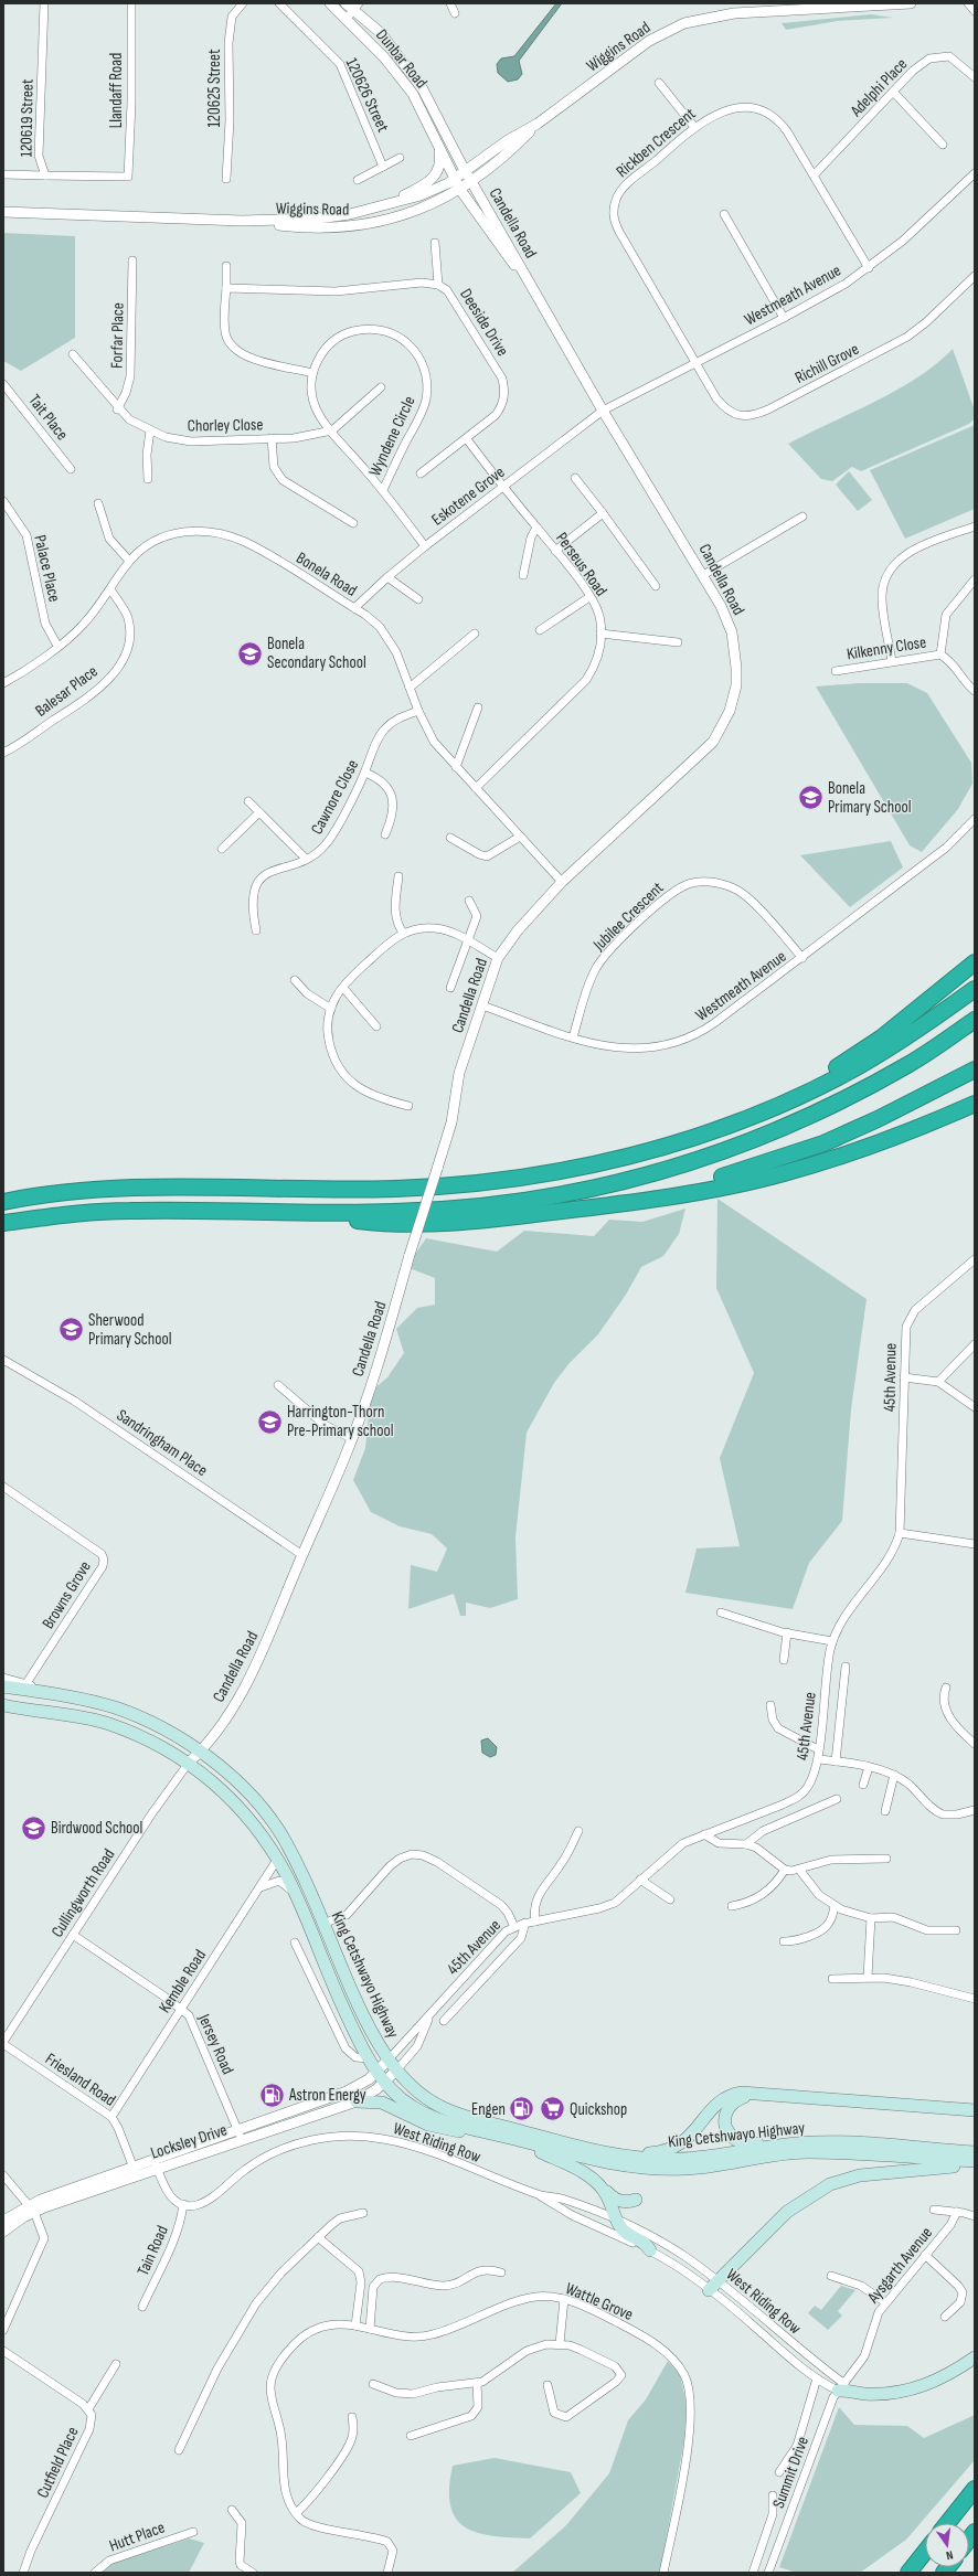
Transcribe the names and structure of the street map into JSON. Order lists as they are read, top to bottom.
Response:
{
  "streets": {
    "main road": ["King Cetshwayo Highway"],
    "street": [
      "Wiggins Road",
      "Dunbar Road",
      "Adelphi Place",
      "120625 Street",
      "Llandaff Road",
      "120626 Street",
      "120619 Street",
      "Rickben Crescent",
      "Candella Road",
      "Westmeath Avenue",
      "Deeside Drive",
      "Forfar Place",
      "Richill Grove",
      "Tait Place",
      "Chorley Close",
      "Wyndene Circle",
      "Eskotene Grove",
      "Perseus Road",
      "Palace Place",
      "Bonela Road",
      "Kilkenny Close",
      "Balesar Place",
      "Cawnore Close",
      "Jubilee Crescent",
      "45th Avenue",
      "Sandringham Place",
      "Browns Grove",
      "Cullingworth Road",
      "Kemble Road",
      "Jersey Road",
      "Friesland Road",
      "Locksley Drive",
      "West Riding Row",
      "Tain Road",
      "Aysgarth Avenue",
      "Wattle Grove",
      "Cutfield Place",
      "Summit Drive",
      "Hutt Place"
    ]
  },
  "crossings": [
    ["Wiggins Road", "Dunbar Road"],
    ["Wiggins Road", "Candella Road"],
    ["Dunbar Road", "Candella Road"],
    ["Adelphi Place", "Rickben Crescent"],
    ["Llandaff Road", "120619 Street"],
    ["Rickben Crescent", "Westmeath Avenue"],
    ["Rickben Crescent", "Richill Grove"],
    ["Candella Road", "Westmeath Avenue"],
    ["Candella Road", "Eskotene Grove"],
    ["Candella Road", "Bonela Road"],
    ["Candella Road", "Sandringham Place"],
    ["Candella Road", "Cullingworth Road"],
    ["Candella Road", "King Cetshwayo Highway"],
    ["Westmeath Avenue", "Richill Grove"],
    ["Westmeath Avenue", "Eskotene Grove"],
    ["Westmeath Avenue", "Jubilee Crescent"],
    ["Deeside Drive", "Perseus Road"],
    ["Forfar Place", "Chorley Close"],
    ["Chorley Close", "Wyndene Circle"],
    ["Wyndene Circle", "Eskotene Grove"],
    ["Eskotene Grove", "Perseus Road"],
    ["Eskotene Grove", "Bonela Road"],
    ["Perseus Road", "Bonela Road"],
    ["Palace Place", "Bonela Road"],
    ["Bonela Road", "Balesar Place"],
    ["Bonela Road", "Cawnore Close"],
    ["45th Avenue", "King Cetshwayo Highway"],
    ["45th Avenue", "Locksley Drive"],
    ["Cullingworth Road", "King Cetshwayo Highway"],
    ["Cullingworth Road", "Jersey Road"],
    ["Cullingworth Road", "Friesland Road"],
    ["King Cetshwayo Highway", "Kemble Road"],
    ["King Cetshwayo Highway", "Locksley Drive"],
    ["Kemble Road", "Jersey Road"],
    ["Kemble Road", "Friesland Road"],
    ["Jersey Road", "Locksley Drive"],
    ["Friesland Road", "Locksley Drive"],
    ["West Riding Row", "Tain Road"],
    ["West Riding Row", "Aysgarth Avenue"],
    ["West Riding Row", "Summit Drive"],
    ["Aysgarth Avenue", "Summit Drive"]
  ],
  "places": {
    "school or university": [
      "Bonela Secondary School",
      "Bonela Primary School",
      "Sherwood Primary School",
      "Harrington-Thorn Pre-Primary school",
      "Birdwood School"
    ],
    "fuel station": ["Astron Energy", "Engen"],
    "supermarket": ["Quickshop"]
  },
  "north": "bottom"
}
